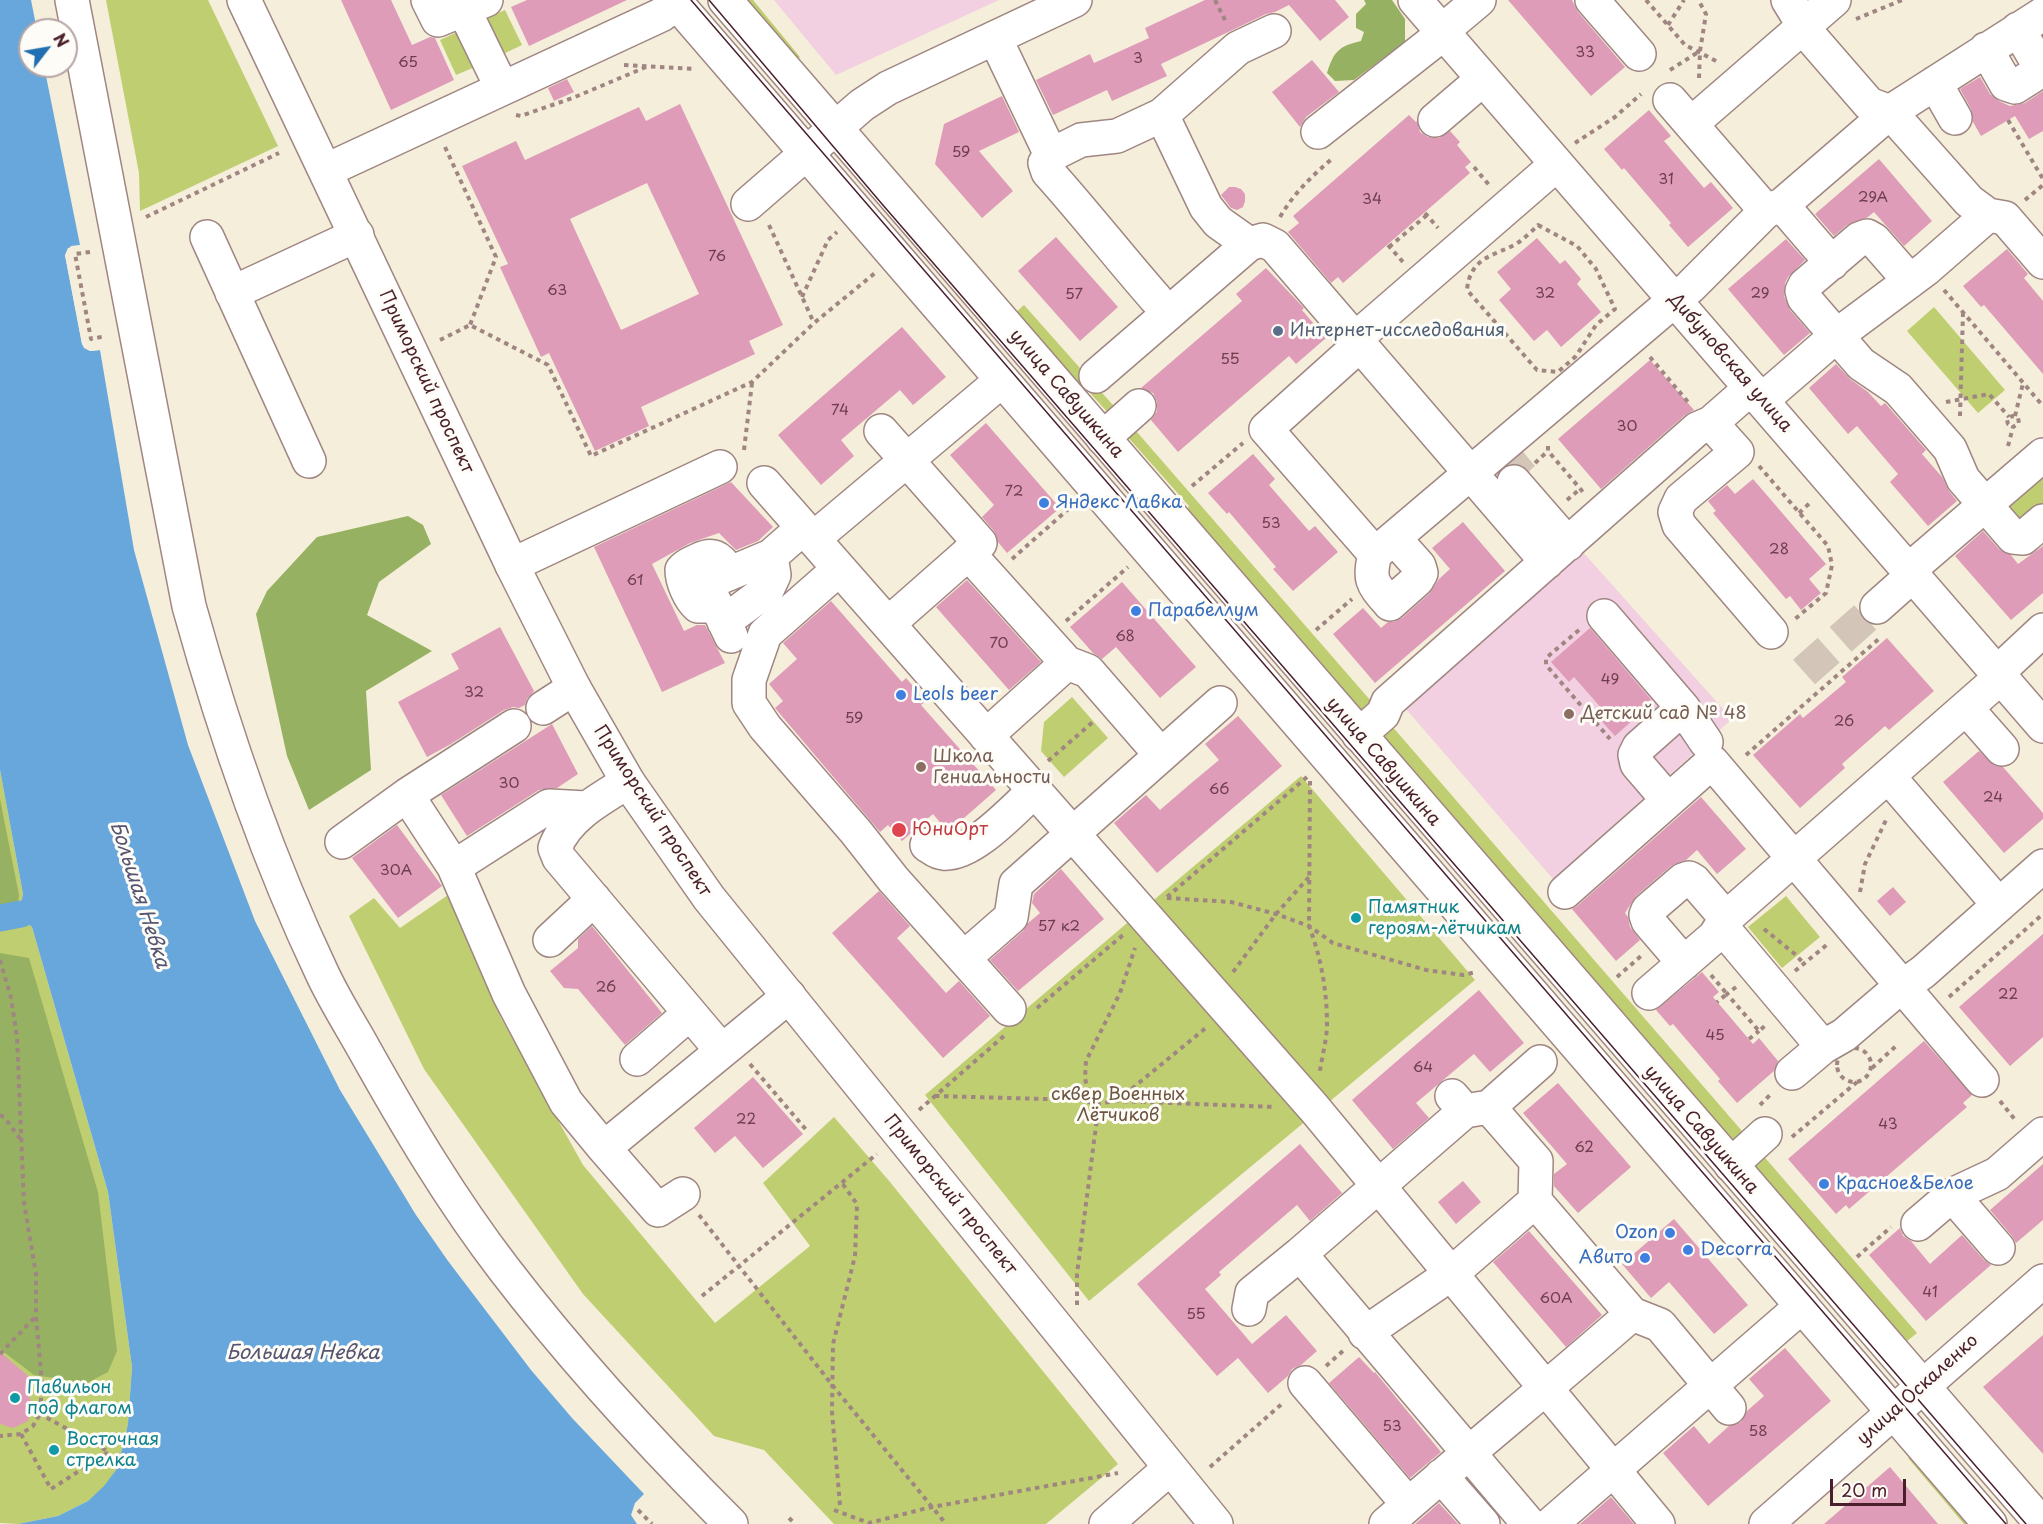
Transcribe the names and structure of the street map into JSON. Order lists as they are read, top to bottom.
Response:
{
  "streets": {
    "main road": [
      "Дибуновская улица",
      "Приморский проспект",
      "улица Савушкина",
      "улица Оскаленко"
    ]
  },
  "crossings": [
    ["улица Савушкина", "улица Оскаленко"]
  ],
  "water": ["Большая Невка"],
  "parks": ["сквер Военных Лётчиков"],
  "places": [
    "Интернет-исследования",
    "Яндекс Лавка",
    "Парабеллум",
    "Leols beer",
    "Детский сад № 48",
    "Школа Гениальности",
    "ЮниОрт",
    "Памятник героям-лётчикам",
    "Красное&Белое",
    "Ozon",
    "Decorra",
    "Авито",
    "Павильон под флагом",
    "Восточная стрелка"
  ],
  "house_numbers": [
    "33",
    "3",
    "65",
    "59",
    "31",
    "29А",
    "34",
    "76",
    "63",
    "32",
    "29",
    "57",
    "55",
    "74",
    "30",
    "72",
    "53",
    "28",
    "61",
    "68",
    "70",
    "49",
    "32",
    "59",
    "26",
    "30",
    "66",
    "24",
    "30А",
    "57 к2",
    "26",
    "22",
    "45",
    "64",
    "22",
    "43",
    "62",
    "41",
    "60А",
    "55",
    "53",
    "58"
  ],
  "scale_bar": "20 m",
  "north": "top right"
}
